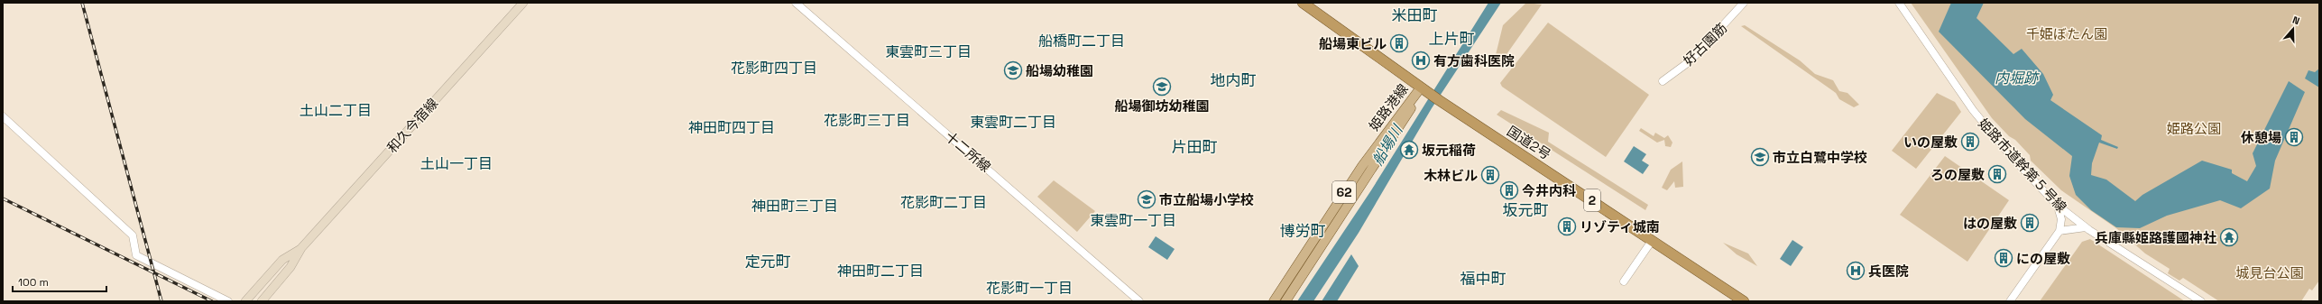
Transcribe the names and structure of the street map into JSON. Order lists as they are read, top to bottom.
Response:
{
  "streets": {
    "highway": ["国道2号", "2"],
    "main road": ["姫路港線", "和久今宿線", "62"],
    "street": ["好古園筋", "十二所線", "姫路市道幹第５号線"]
  },
  "crossings": [
    ["姫路港線", "国道2号"]
  ],
  "districts": [
    "米田町",
    "上片町",
    "船橋町二丁目",
    "東雲町三丁目",
    "花影町四丁目",
    "地内町",
    "土山二丁目",
    "花影町三丁目",
    "東雲町二丁目",
    "神田町四丁目",
    "片田町",
    "土山一丁目",
    "花影町二丁目",
    "神田町三丁目",
    "坂元町",
    "東雲町一丁目",
    "博労町",
    "定元町",
    "神田町二丁目",
    "福中町",
    "花影町一丁目"
  ],
  "water": ["内堀跡", "船場川"],
  "parks": ["千姫ぼたん園", "姫路公園", "城見台公園"],
  "places": {
    "building": [
      "船場東ビル",
      "休憩場",
      "いの屋敷",
      "ろの屋敷",
      "木林ビル",
      "今井内科",
      "はの屋敷",
      "リゾティ城南",
      "にの屋敷"
    ],
    "hospital": ["有方歯科医院", "兵医院"],
    "school or university": [
      "船場幼稚園",
      "船場御坊幼稚園",
      "市立白鷺中学校",
      "市立船場小学校"
    ],
    "temple": ["坂元稲荷", "兵庫縣姫路護國神社"]
  },
  "scale_bar": "100 m",
  "north": "top"
}
